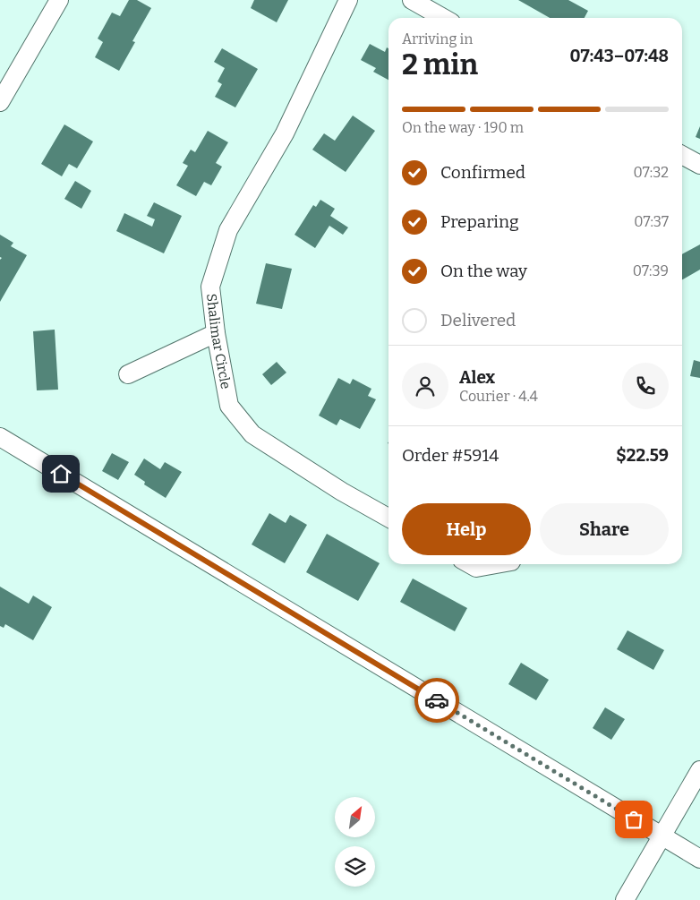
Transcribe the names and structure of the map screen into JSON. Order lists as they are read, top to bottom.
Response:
{
  "streets": {
    "street": ["Shalimar Circle"]
  },
  "north": "top right",
  "page": {
    "heading": ["2 min", "Arriving in", "07:43–07:48"],
    "panel": [
      "Alex",
      "Courier · 4.4",
      "Order #5914",
      "$22.59"
    ],
    "bar": "On the way · 190 m",
    "list": [
      ["Confirmed", "07:32"],
      ["Preparing", "07:37"],
      ["On the way", "07:39"],
      "Delivered"
    ],
    "buttons": ["Help", "Share"]
  }
}
